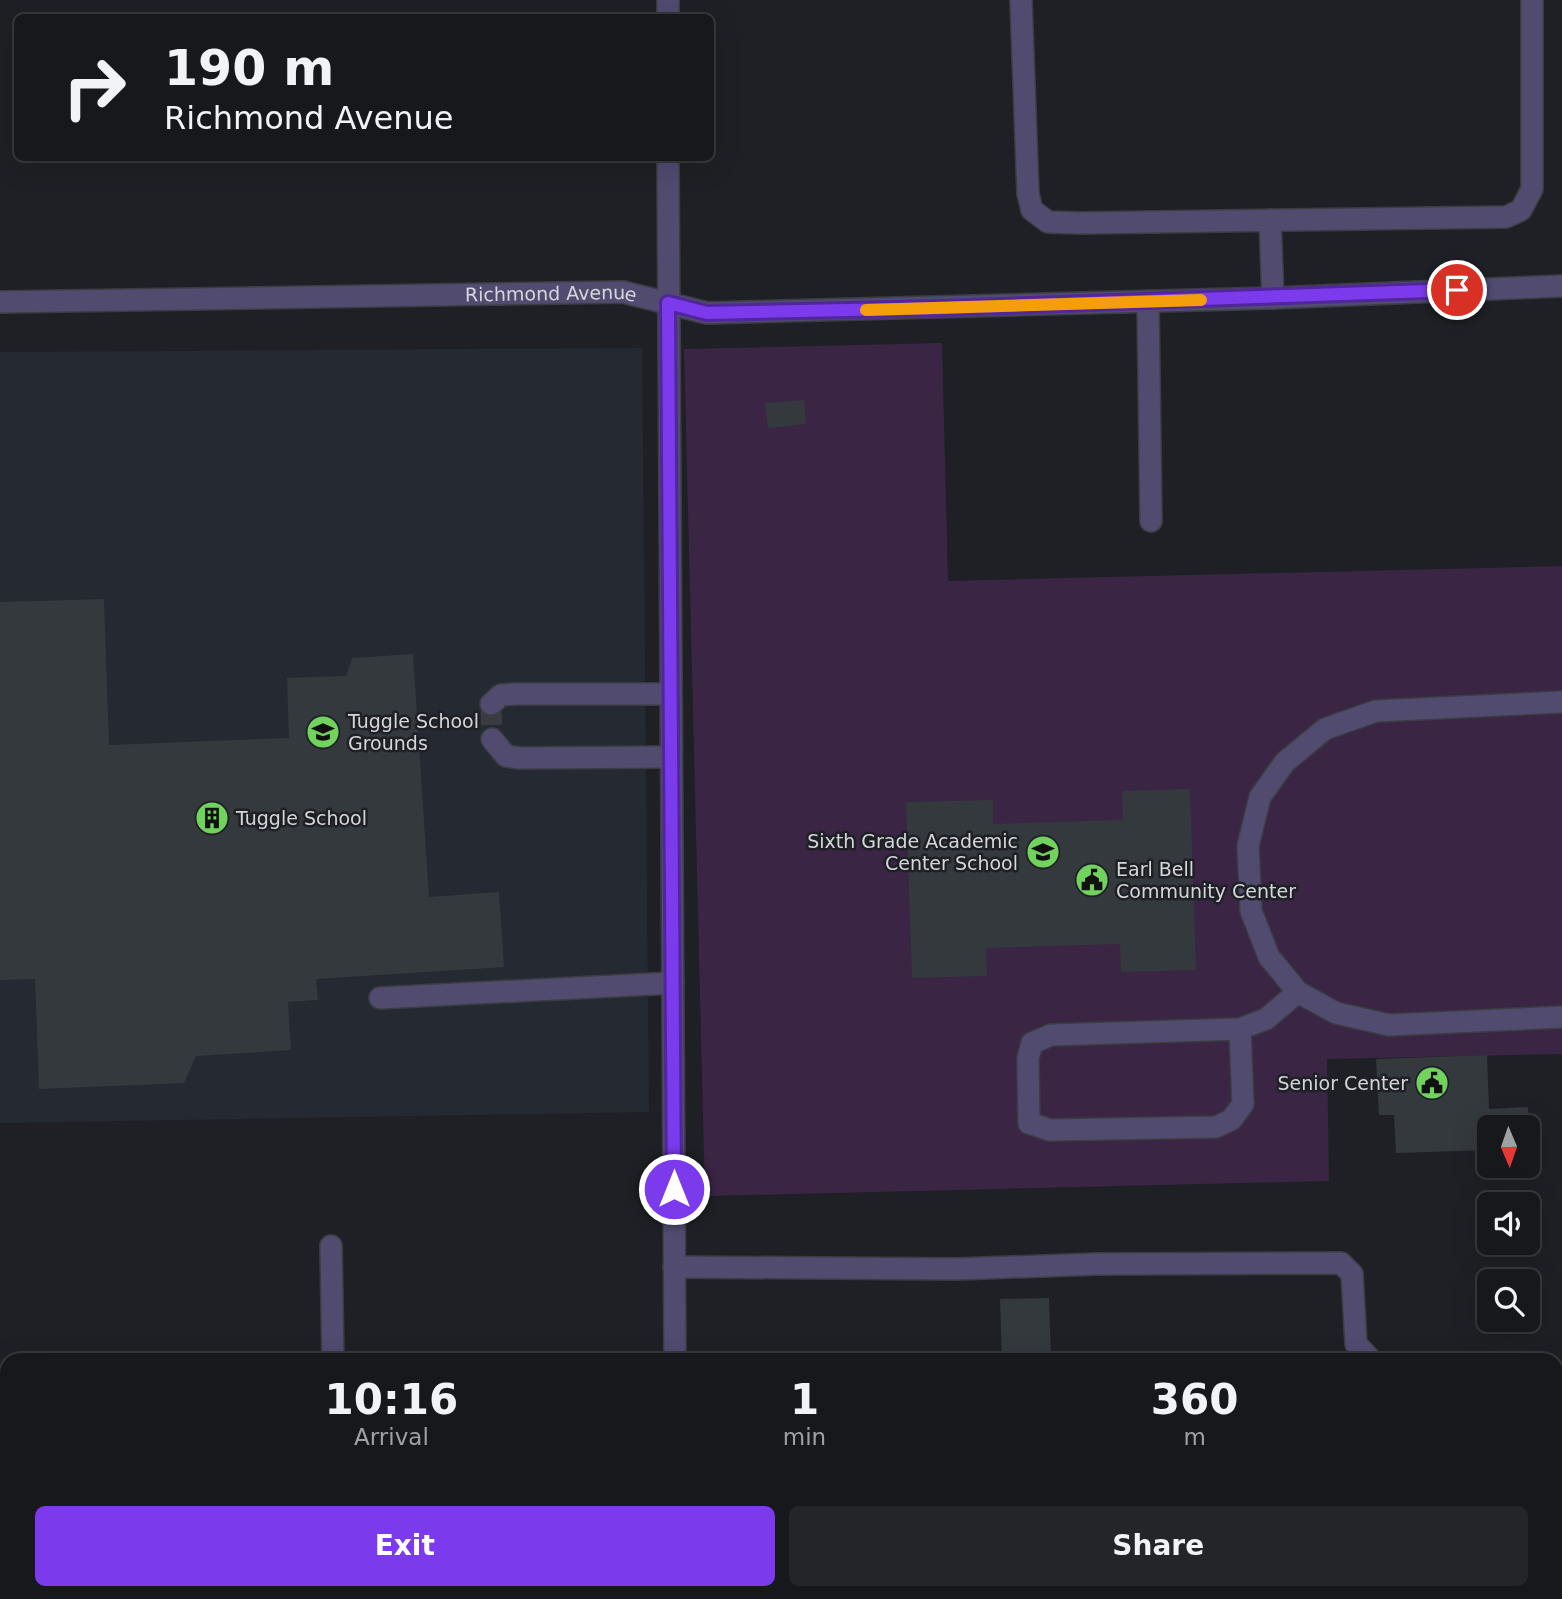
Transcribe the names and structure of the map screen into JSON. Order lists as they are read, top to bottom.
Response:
{
  "streets": {
    "street": ["Richmond Avenue"]
  },
  "places": {
    "school or university": ["Tuggle School Grounds", "Sixth Grade Academic Center School"],
    "building": ["Tuggle School"],
    "public building": ["Earl Bell Community Center", "Senior Center"]
  },
  "north": "bottom",
  "page": {
    "turn": ["190 m", "Richmond Avenue"],
    "eta": [
      "10:16",
      "Arrival",
      "1",
      "min",
      "360",
      "m"
    ],
    "buttons": ["Exit", "Share"]
  }
}
